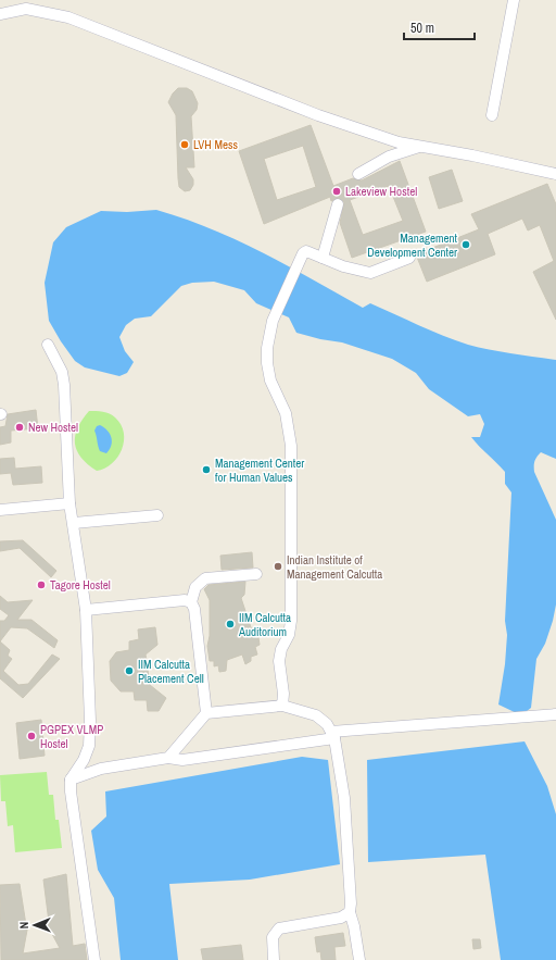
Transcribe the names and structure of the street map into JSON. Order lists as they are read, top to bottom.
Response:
{
  "places": [
    "LVH Mess",
    "Lakeview Hostel",
    "Management Development Center",
    "New Hostel",
    "Management Center for Human Values",
    "Indian Institute of Management Calcutta",
    "Tagore Hostel",
    "IIM Calcutta Auditorium",
    "IIM Calcutta Placement Cell",
    "PGPEX VLMP Hostel"
  ],
  "scale_bar": "50 m",
  "north": "left"
}
